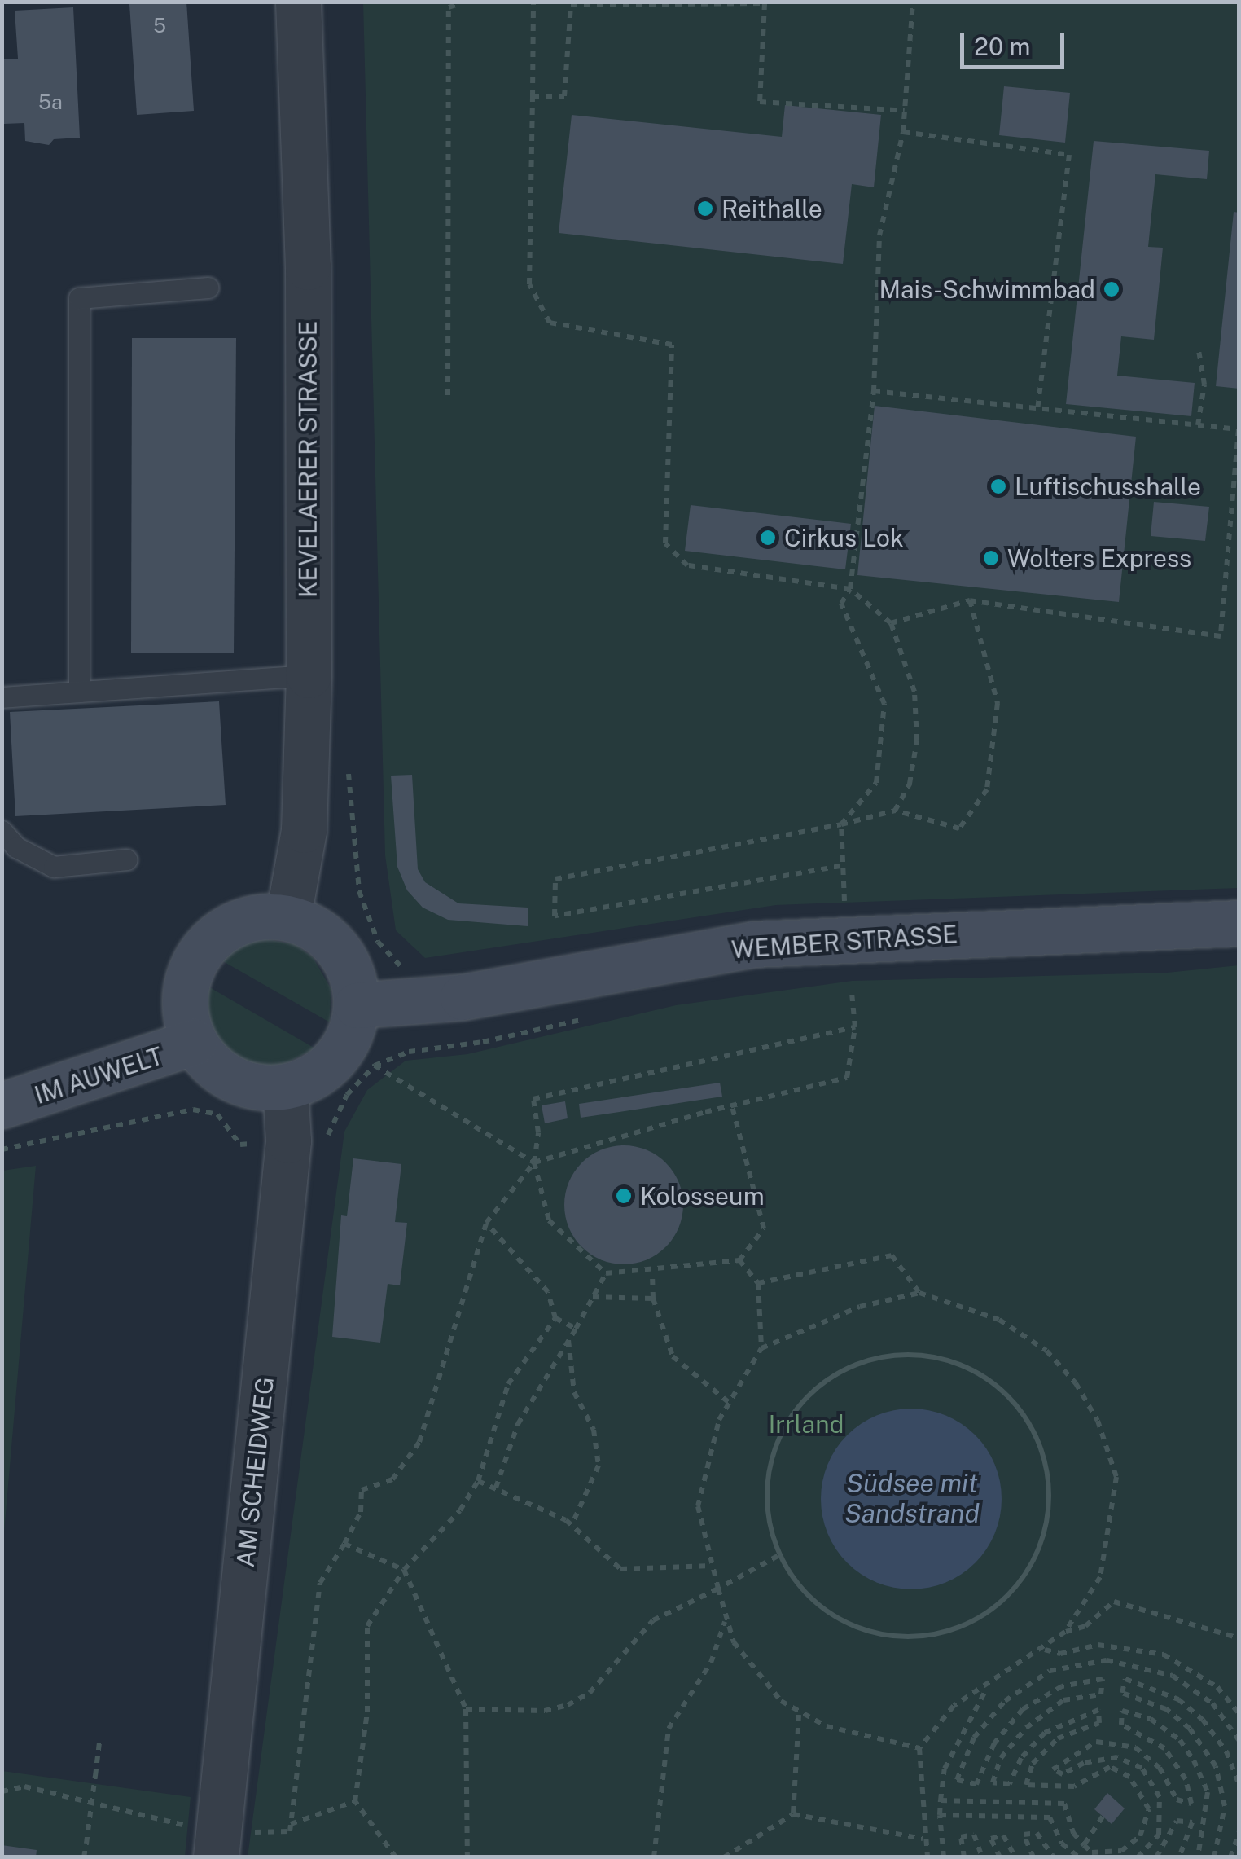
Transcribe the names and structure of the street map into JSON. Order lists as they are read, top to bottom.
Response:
{
  "streets": {
    "main road": ["WEMBER STRASSE", "IM AUWELT"],
    "street": ["KEVELAERER STRASSE", "AM SCHEIDWEG"]
  },
  "crossings": [
    ["KEVELAERER STRASSE", "WEMBER STRASSE"],
    ["KEVELAERER STRASSE", "IM AUWELT"],
    ["KEVELAERER STRASSE", "AM SCHEIDWEG"],
    ["WEMBER STRASSE", "IM AUWELT"],
    ["WEMBER STRASSE", "AM SCHEIDWEG"],
    ["IM AUWELT", "AM SCHEIDWEG"]
  ],
  "water": ["Südsee mit Sandstrand"],
  "parks": ["Irrland"],
  "places": [
    "Reithalle",
    "Mais-Schwimmbad",
    "Luftischusshalle",
    "Cirkus Lok",
    "Wolters Express",
    "Kolosseum"
  ],
  "house_numbers": ["5", "5a"],
  "scale_bar": "20 m"
}
